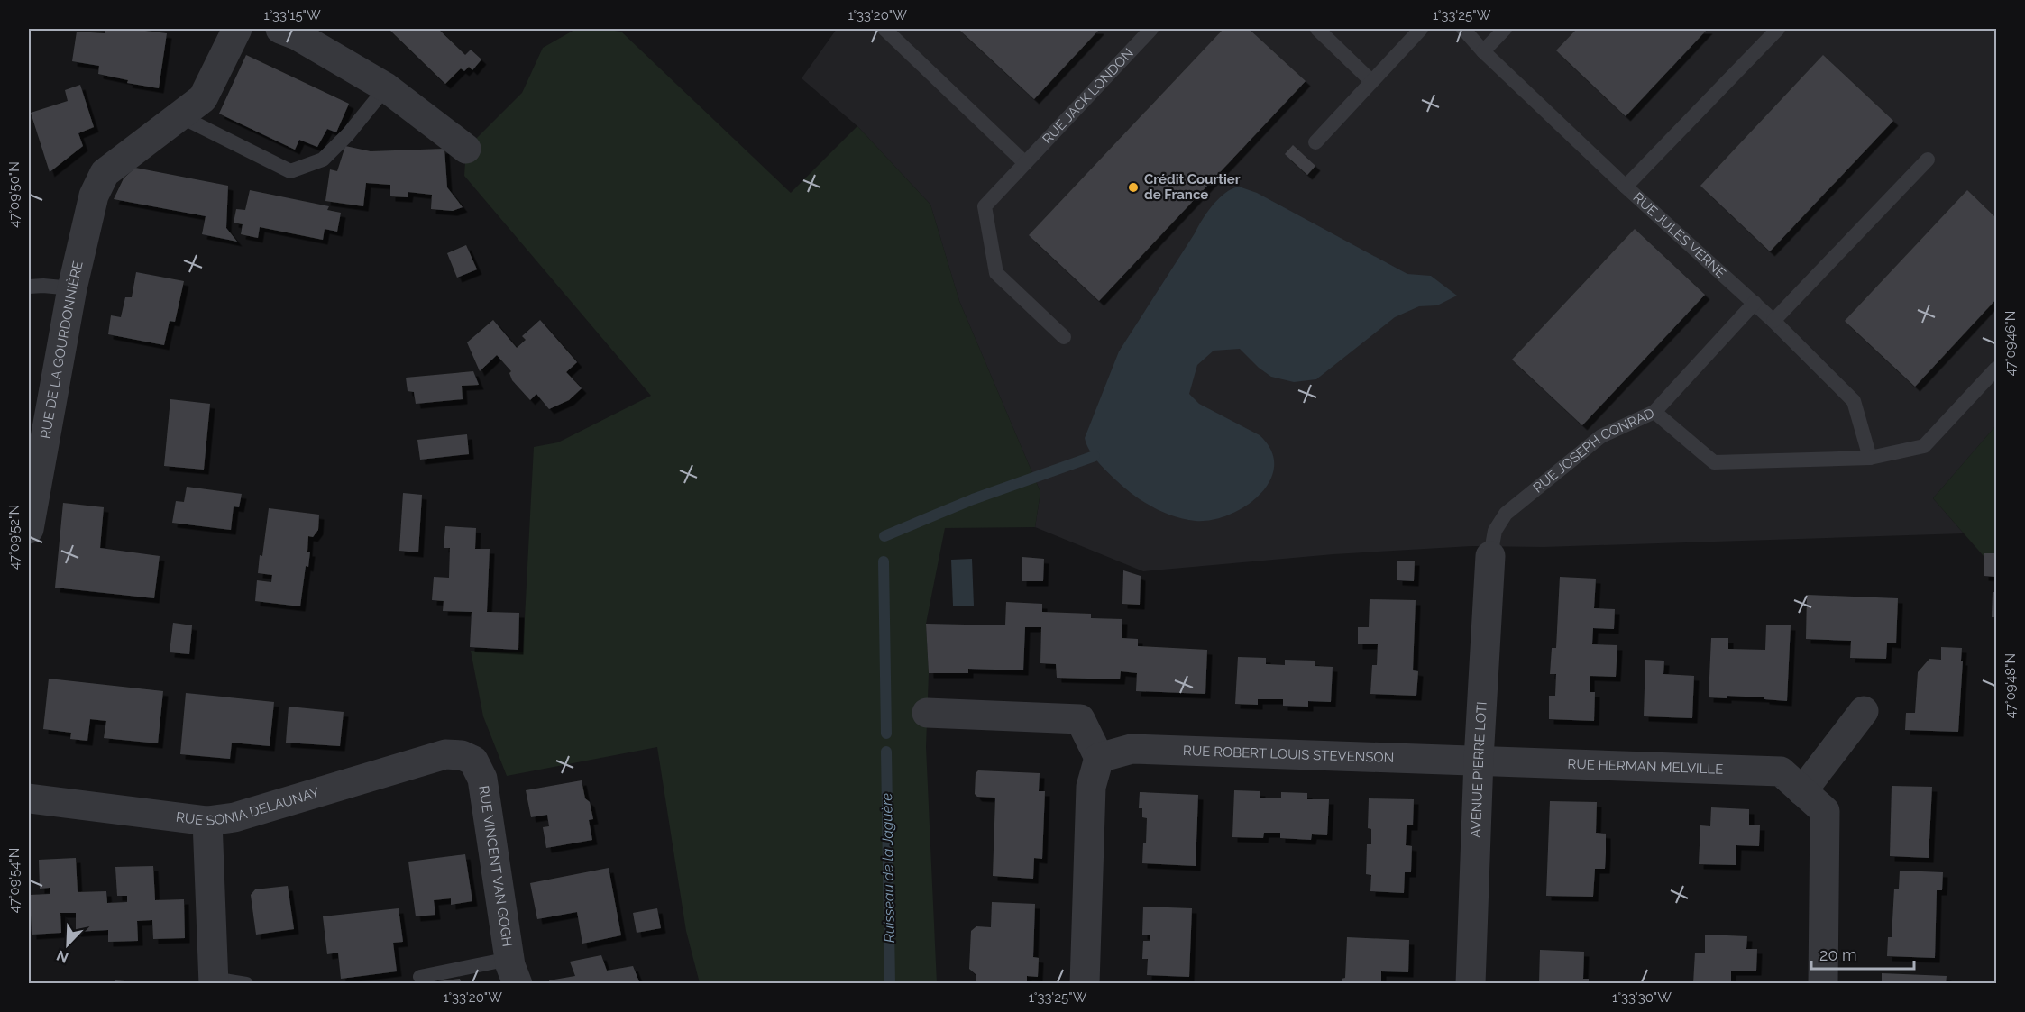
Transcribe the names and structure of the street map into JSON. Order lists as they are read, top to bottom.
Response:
{
  "streets": {
    "street": [
      "RUE DE LA GOURDONNIÈRE",
      "RUE ROBERT LOUIS STEVENSON",
      "RUE HERMAN MELVILLE",
      "AVENUE PIERRE LOTI",
      "RUE SONIA DELAUNAY",
      "RUE VINCENT VAN GOGH"
    ],
    "lane": ["RUE JACK LONDON", "RUE JULES VERNE", "RUE JOSEPH CONRAD"]
  },
  "crossings": [
    ["RUE JULES VERNE", "RUE JOSEPH CONRAD"],
    ["RUE JOSEPH CONRAD", "AVENUE PIERRE LOTI"],
    ["RUE ROBERT LOUIS STEVENSON", "RUE HERMAN MELVILLE"],
    ["RUE ROBERT LOUIS STEVENSON", "AVENUE PIERRE LOTI"],
    ["RUE HERMAN MELVILLE", "AVENUE PIERRE LOTI"],
    ["RUE SONIA DELAUNAY", "RUE VINCENT VAN GOGH"]
  ],
  "water": ["Ruisseau de la Jaguère"],
  "places": ["Crédit Courtier de France"],
  "scale_bar": "20 m",
  "north": "bottom left",
  "coordinates": [
    "1°33'15\"W",
    "1°33'20\"W",
    "1°33'25\"W",
    "47°09'50\"N",
    "47°09'46\"N",
    "47°09'52\"N",
    "47°09'48\"N",
    "47°09'54\"N",
    "1°33'30\"W"
  ]
}
